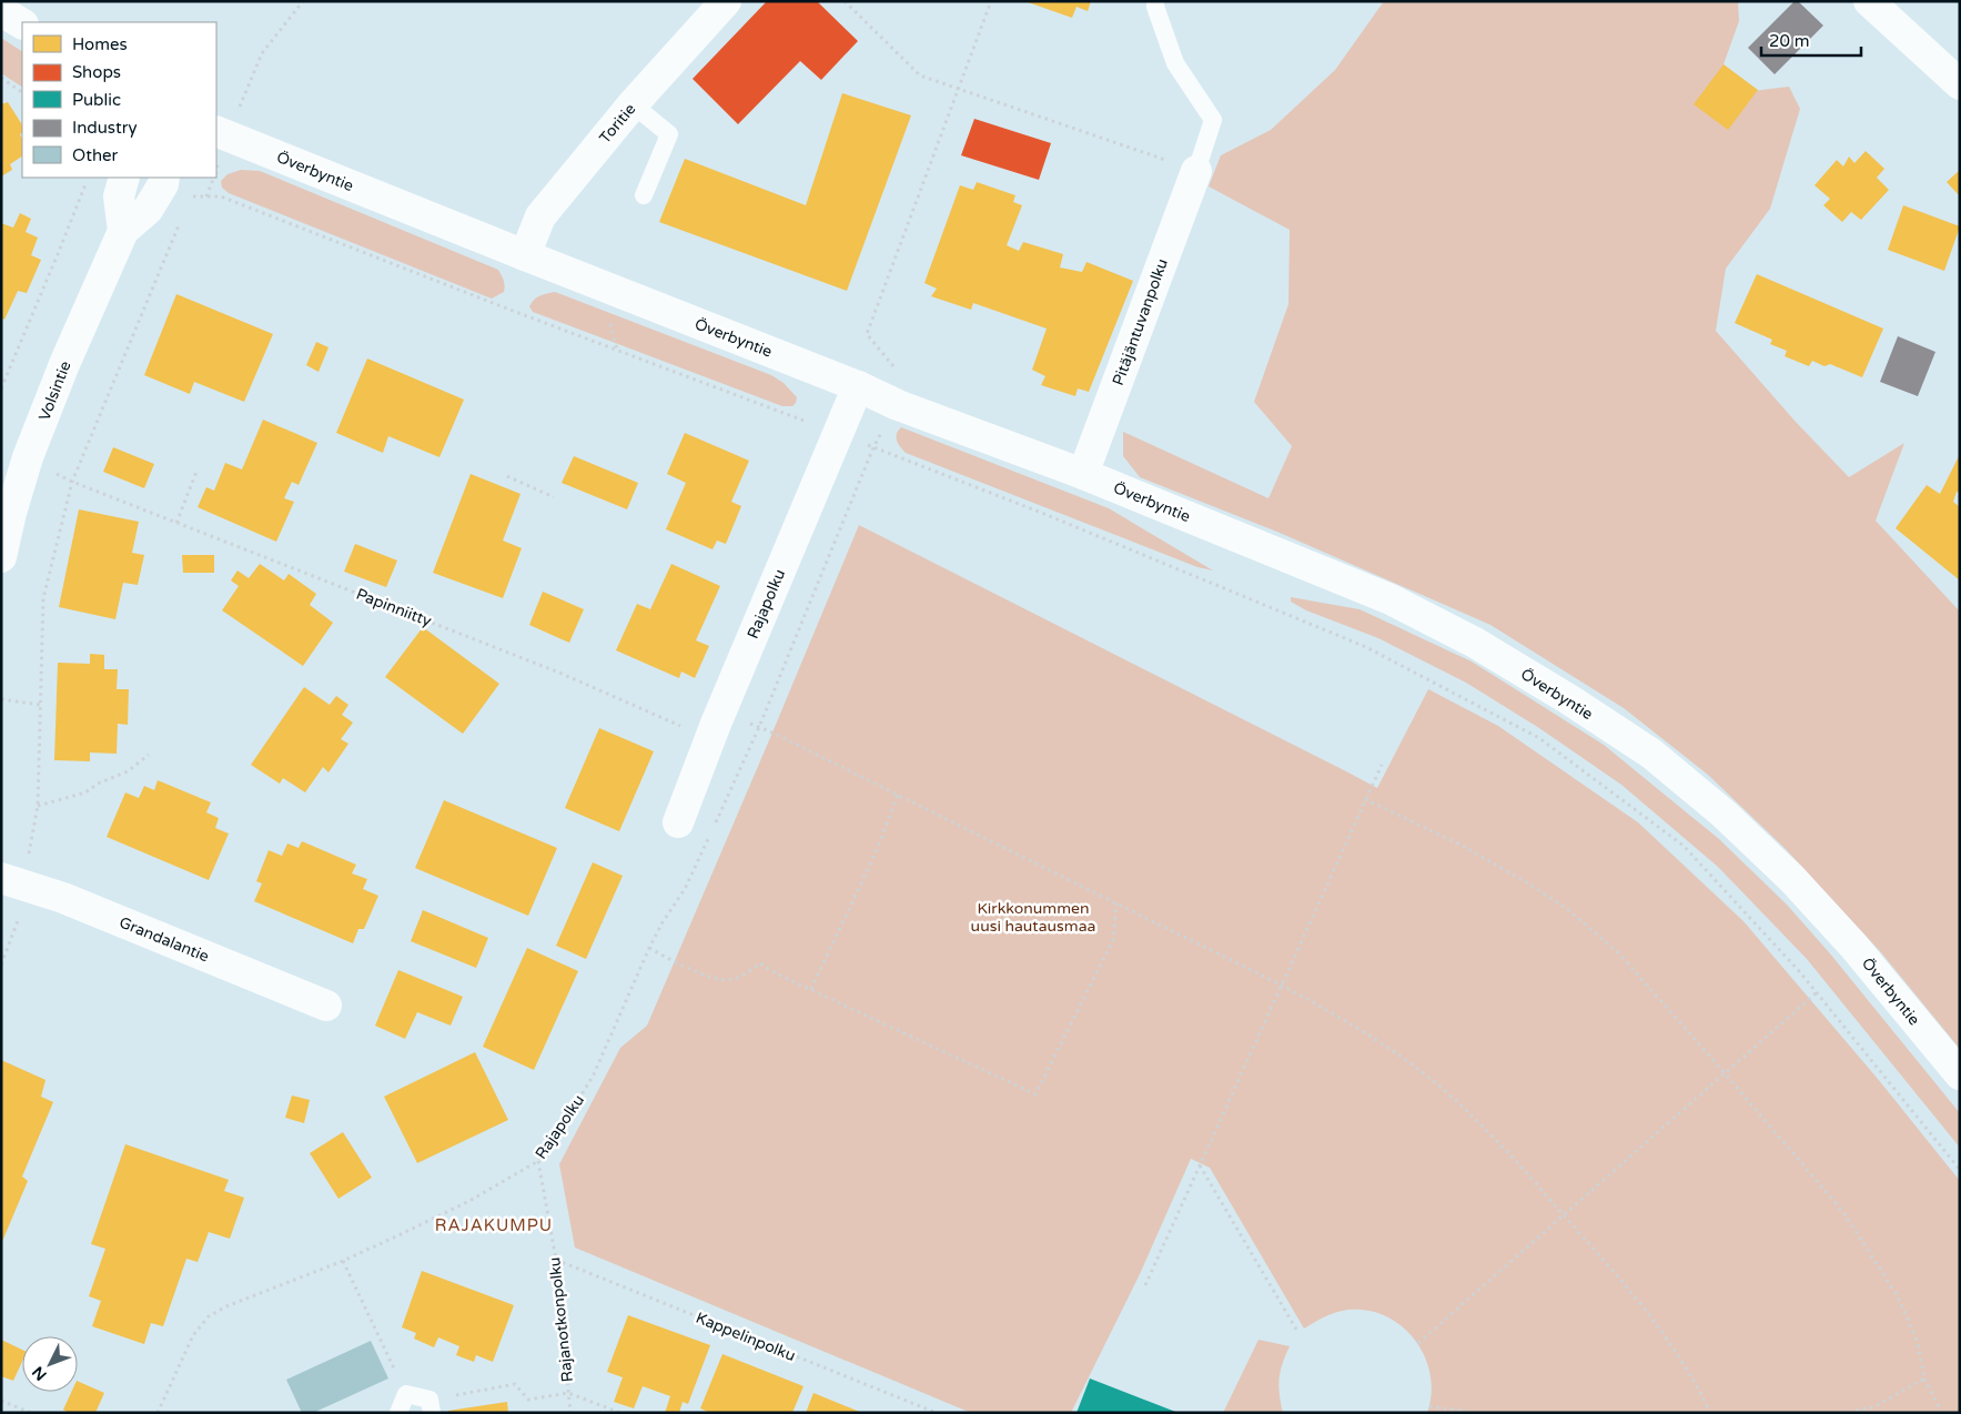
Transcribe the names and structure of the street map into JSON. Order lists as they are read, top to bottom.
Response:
{
  "streets": {
    "street": [
      "Toritie",
      "Överbyntie",
      "Pitäjäntuvanpolku",
      "Volsintie",
      "Rajapolku",
      "Grandalantie"
    ],
    "path": ["Papinniitty", "Rajanotkonpolku", "Kappelinpolku"]
  },
  "crossings": [
    ["Toritie", "Överbyntie"],
    ["Överbyntie", "Pitäjäntuvanpolku"],
    ["Överbyntie", "Rajapolku"],
    ["Rajapolku", "Papinniitty"],
    ["Rajapolku", "Rajanotkonpolku"],
    ["Rajanotkonpolku", "Kappelinpolku"]
  ],
  "districts": ["RAJAKUMPU"],
  "parks": ["Kirkkonummen uusi hautausmaa"],
  "legend": [
    "Homes",
    "Shops",
    "Public",
    "Industry",
    "Other"
  ],
  "scale_bar": "20 m",
  "north": "bottom left"
}
